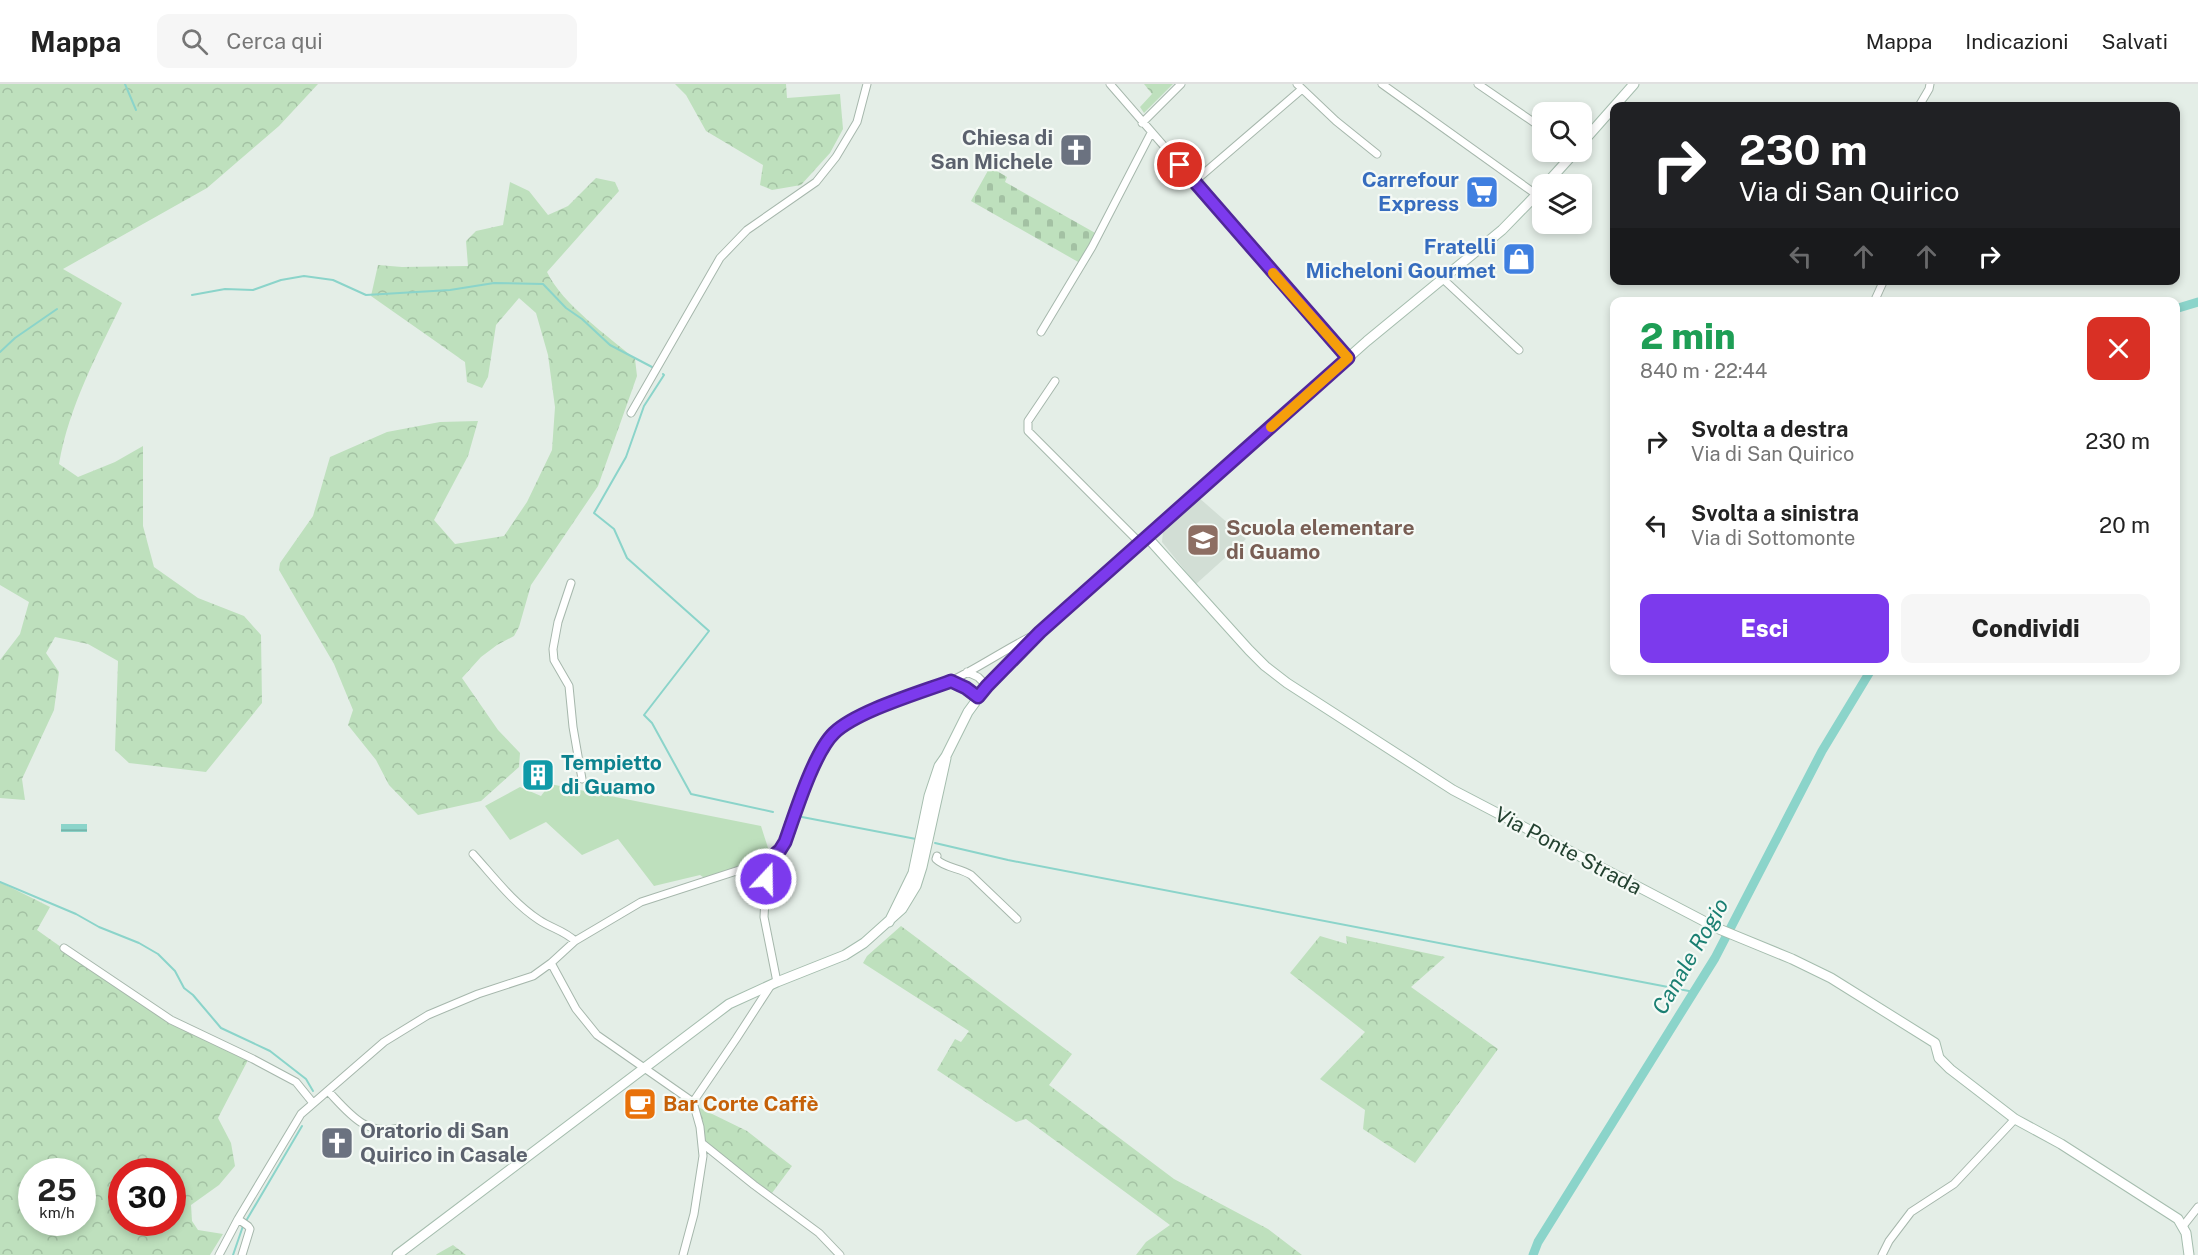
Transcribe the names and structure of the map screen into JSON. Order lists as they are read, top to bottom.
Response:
{
  "streets": {
    "main road": ["Via Ponte Strada"]
  },
  "water": ["Canale Rogio"],
  "places": {
    "church": ["Chiesa di San Michele", "Oratorio di San Quirico in Casale"],
    "supermarket": ["Carrefour Express"],
    "shop": ["Fratelli Micheloni Gourmet"],
    "school or university": ["Scuola elementare di Guamo"],
    "building": ["Tempietto di Guamo"],
    "cafe": ["Bar Corte Caffè"]
  },
  "page": {
    "header": "Mappa",
    "search": "Cerca qui",
    "nav": ["Mappa", "Indicazioni", "Salvati"],
    "turn": ["230 m", "Via di San Quirico"],
    "heading": ["2 min", "840 m · 22:44"],
    "list": [
      {
        "name": "Svolta a destra",
        "note": "Via di San Quirico",
        "value": "230 m"
      },
      {
        "name": "Svolta a sinistra",
        "note": "Via di Sottomonte",
        "value": "20 m"
      }
    ],
    "buttons": ["Esci", "Condividi"],
    "speed": "25 km/h",
    "limit": "30"
  }
}
